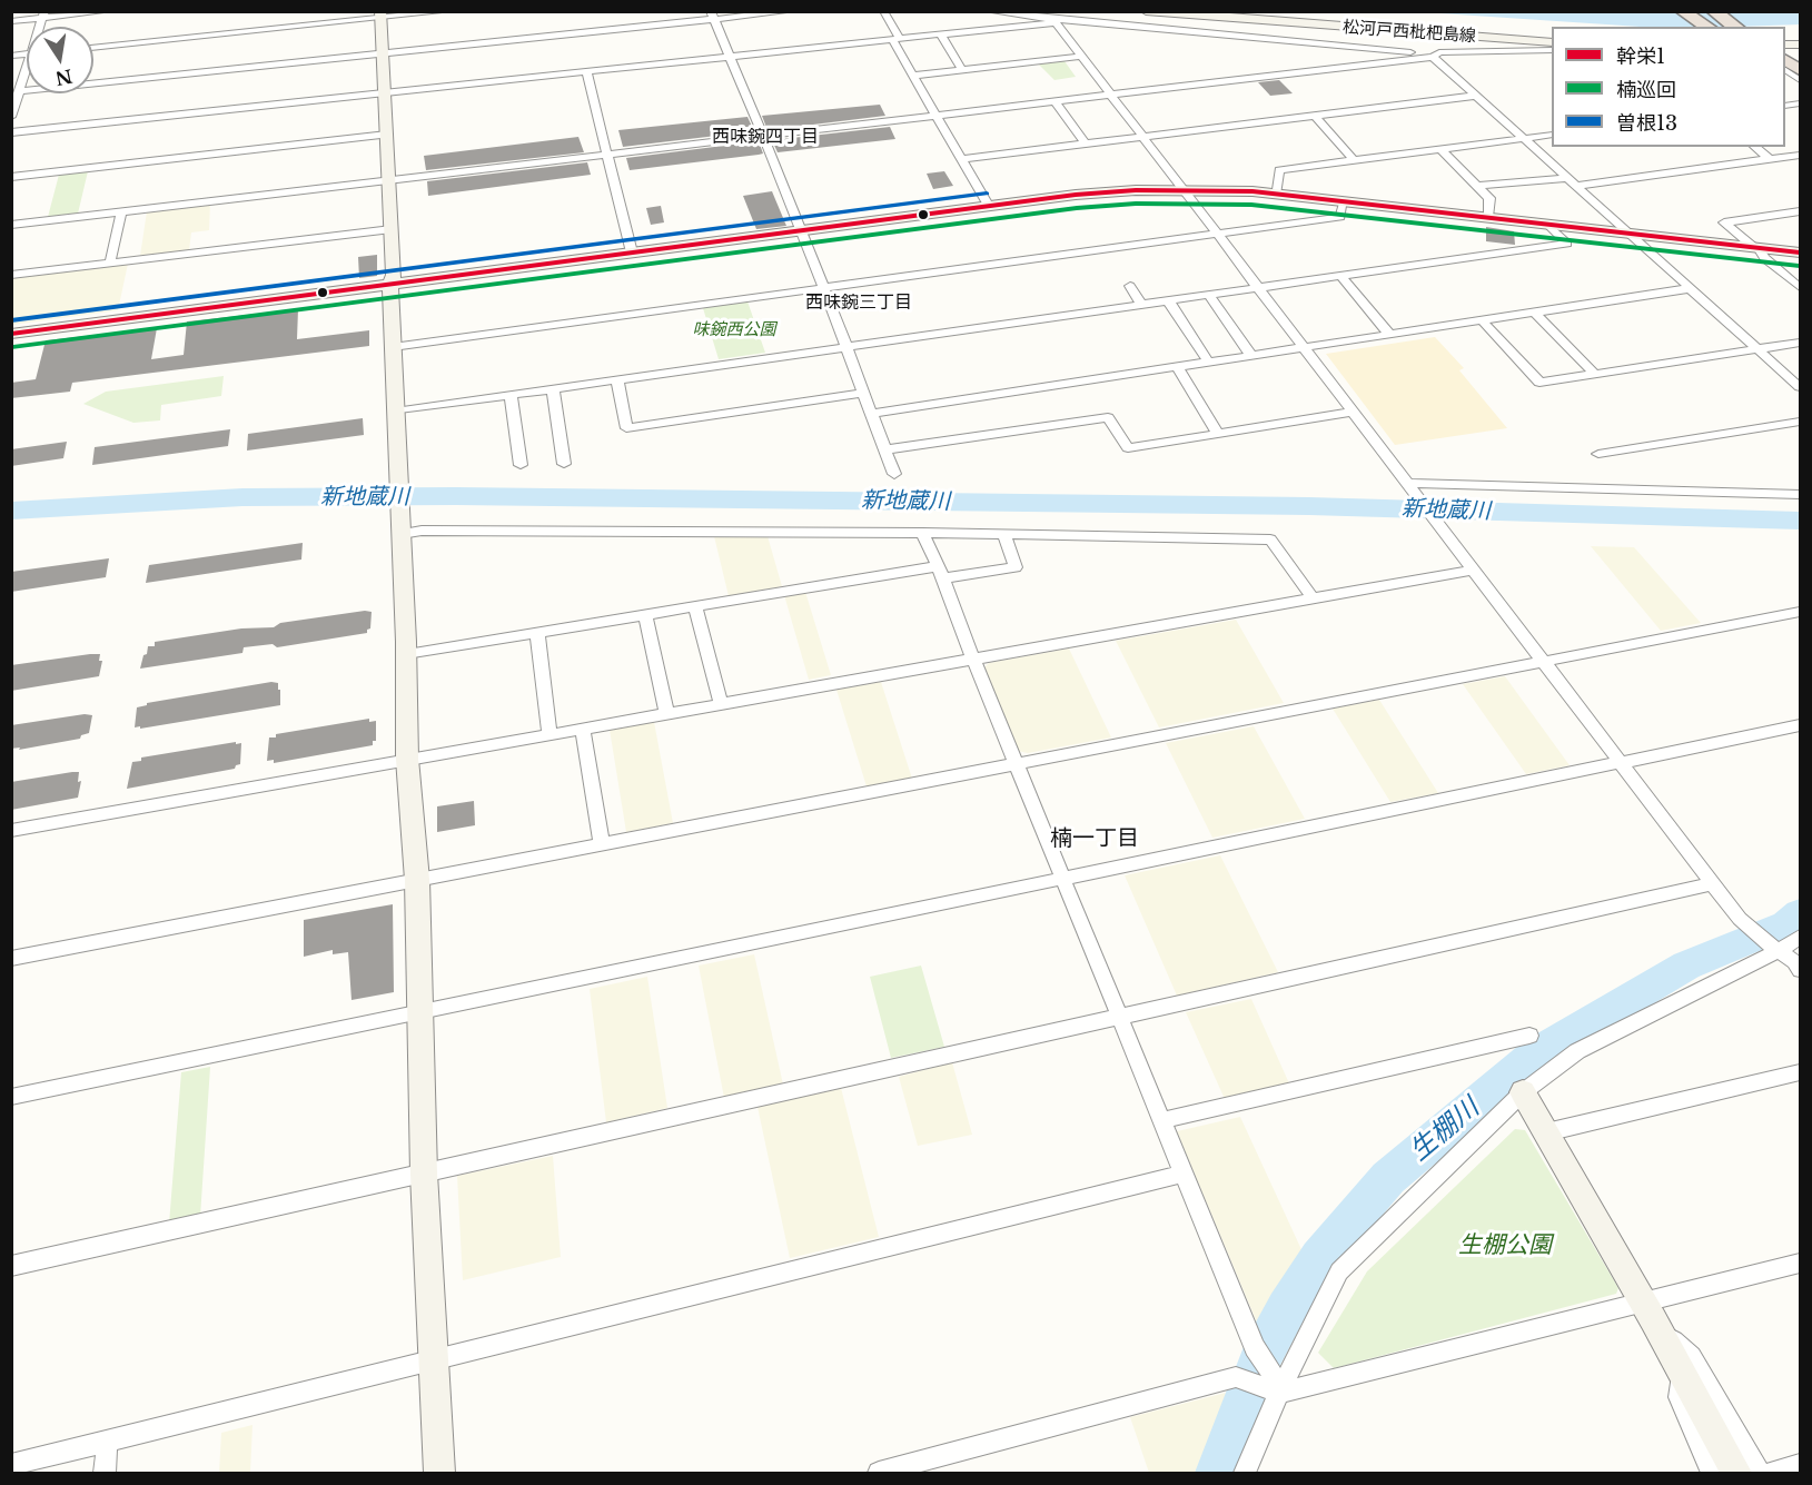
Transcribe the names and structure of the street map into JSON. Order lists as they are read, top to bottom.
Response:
{
  "streets": {
    "street": ["松河戸西枇杷島線"]
  },
  "districts": ["西味鋺四丁目", "西味鋺三丁目", "楠一丁目"],
  "water": ["新地蔵川", "生棚川"],
  "parks": ["味鋺西公園", "生棚公園"],
  "lines": ["transit line 幹栄1", "transit line 曽根13", "transit line 楠巡回"],
  "legend": ["幹栄1", "楠巡回", "曽根13"],
  "north": "bottom"
}
